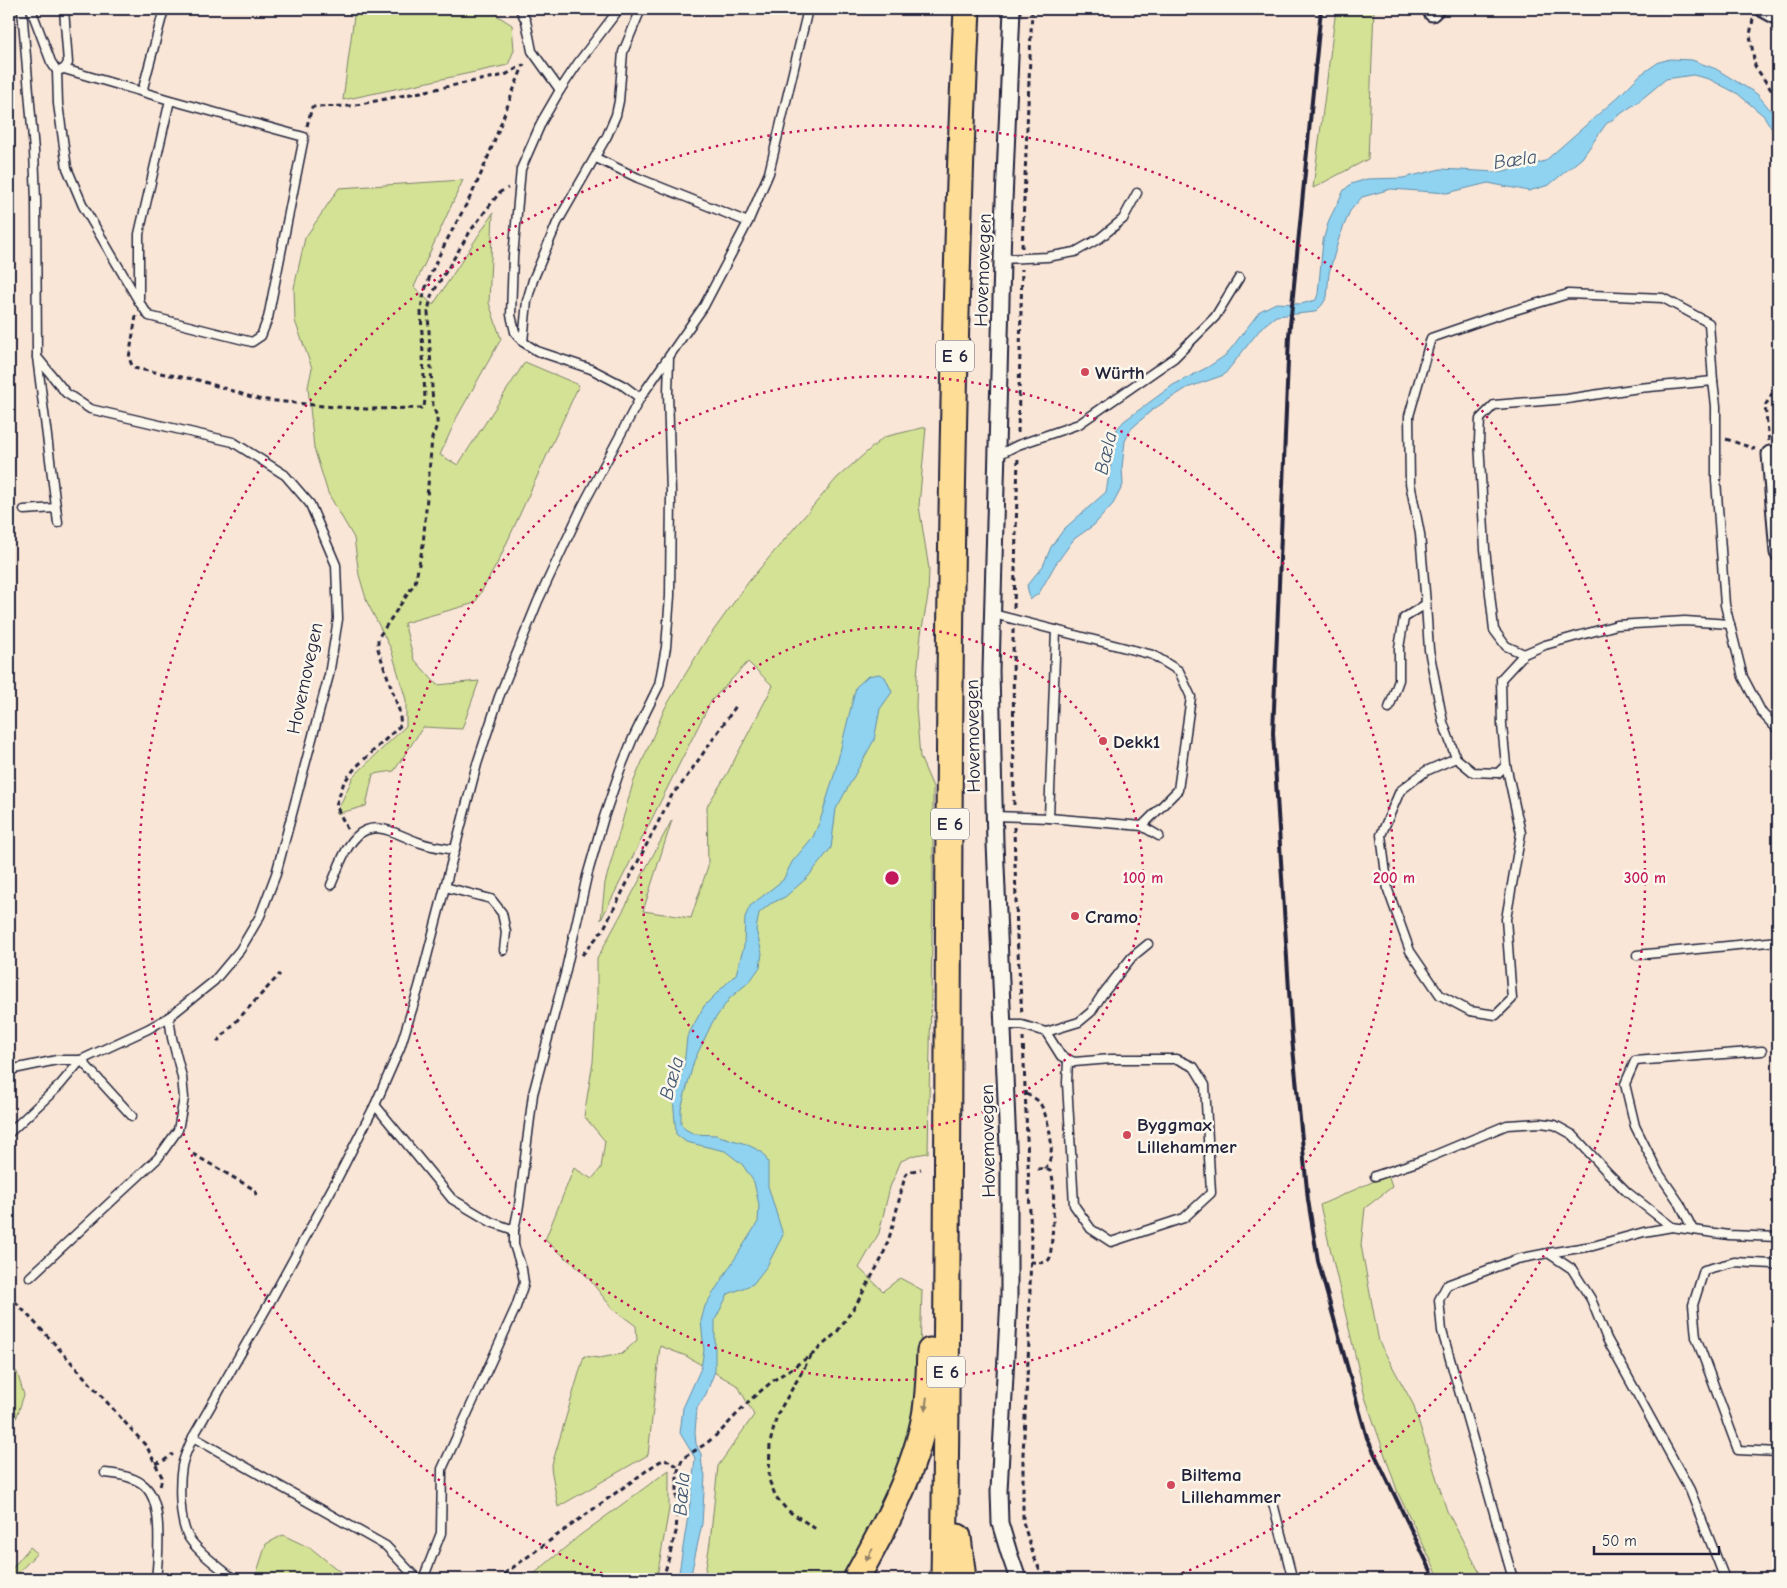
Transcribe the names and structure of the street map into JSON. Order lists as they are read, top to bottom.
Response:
{
  "streets": {
    "highway": ["E 6"],
    "street": ["Hovemovegen"]
  },
  "water": ["Bæla"],
  "places": [
    "Würth",
    "Dekk1",
    "Cramo",
    "Byggmax Lillehammer",
    "Biltema Lillehammer"
  ],
  "scale_bar": "50 m",
  "rings": ["100 m", "200 m", "300 m"]
}
